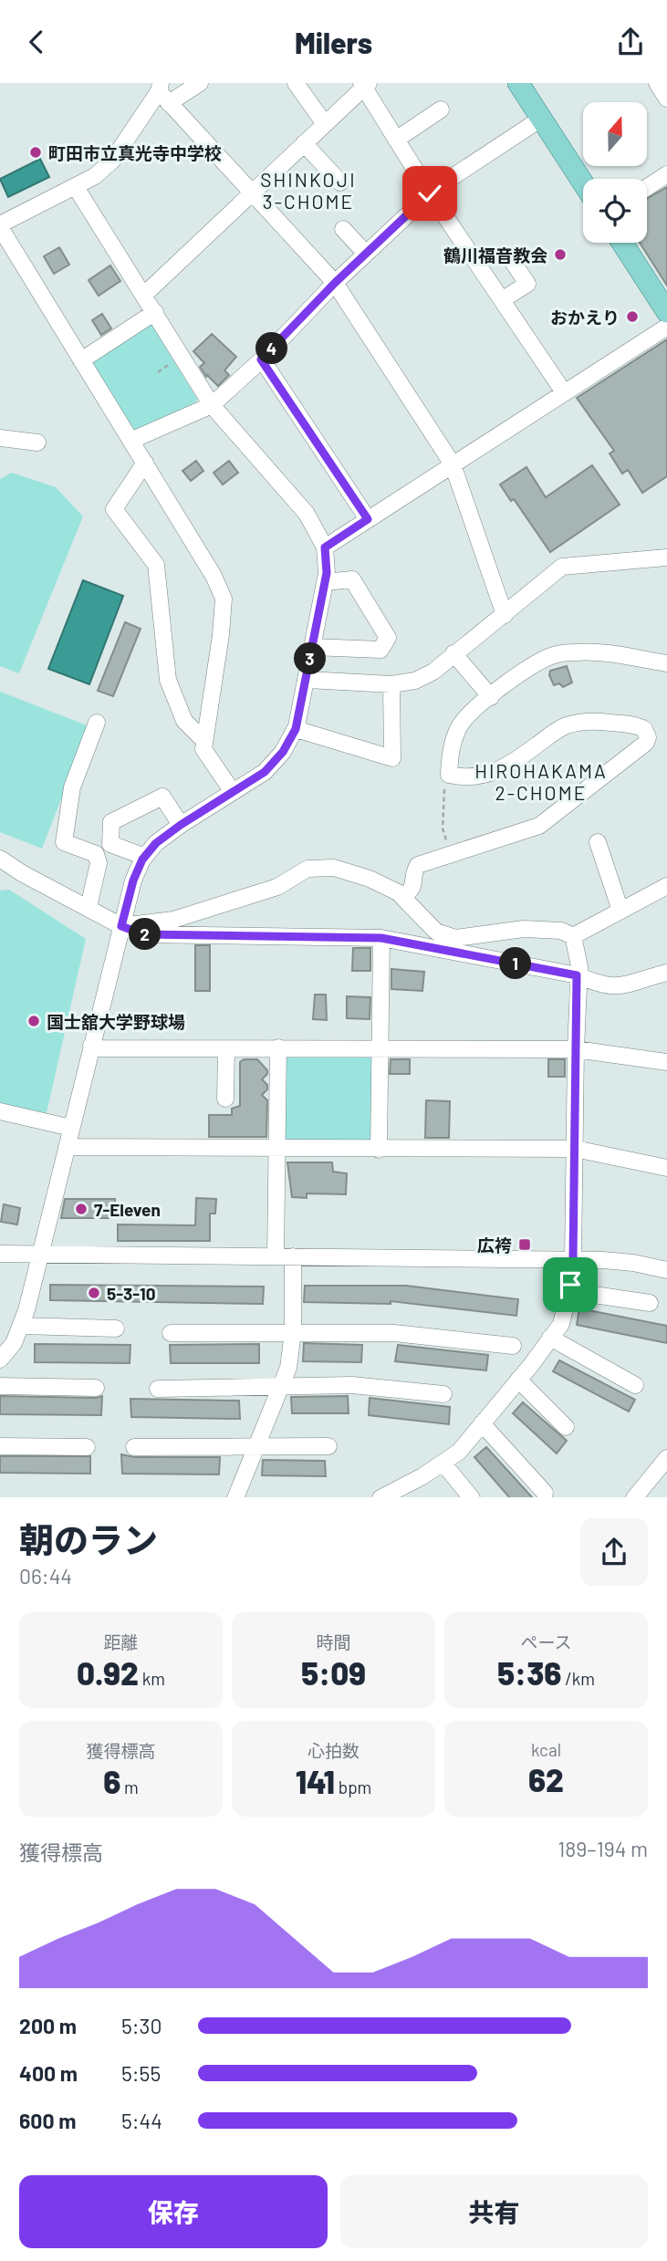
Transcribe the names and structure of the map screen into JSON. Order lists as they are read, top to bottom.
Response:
{
  "districts": ["SHINKOJI 3-CHOME", "HIROHAKAMA 2-CHOME"],
  "places": {
    "other": [
      "町田市立真光寺中学校",
      "鶴川福音教会",
      "おかえり",
      "国士舘大学野球場",
      "7-Eleven",
      "5-3-10"
    ],
    "transit": ["広袴"]
  },
  "north": "top",
  "page": {
    "header": "Milers",
    "pins": [
      "4",
      "3",
      "2",
      "1"
    ],
    "heading": ["朝のラン", "06:44"],
    "stats": [
      ["距離", "0.92 km"],
      ["時間", "5:09"],
      ["ペース", "5:36 /km"],
      ["獲得標高", "6 m"],
      ["心拍数", "141 bpm"],
      ["kcal", "62"]
    ],
    "chart": ["獲得標高", "189–194 m"],
    "list": [
      {
        "name": "200 m",
        "note": "5:30"
      },
      {
        "name": "400 m",
        "note": "5:55"
      },
      {
        "name": "600 m",
        "note": "5:44"
      }
    ],
    "buttons": ["保存", "共有"]
  }
}
